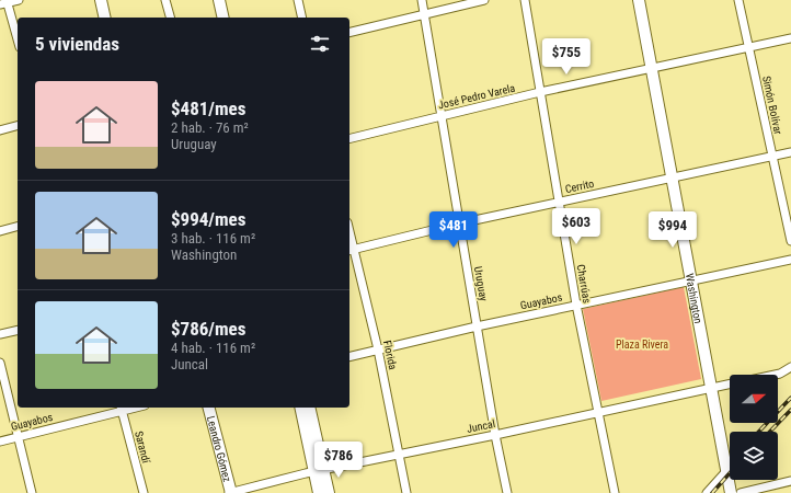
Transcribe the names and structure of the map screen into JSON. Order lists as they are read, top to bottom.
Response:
{
  "streets": {
    "street": [
      "José Pedro Varela",
      "Simón Bolívar",
      "Cerrito",
      "Uruguay",
      "Charrúas",
      "Washington",
      "Guayabos",
      "Florida",
      "Juncal",
      "Sarandí",
      "Leandro Gómez"
    ]
  },
  "crossings": [
    ["José Pedro Varela", "Simón Bolívar"],
    ["José Pedro Varela", "Uruguay"],
    ["José Pedro Varela", "Charrúas"],
    ["José Pedro Varela", "Washington"],
    ["Simón Bolívar", "Cerrito"],
    ["Cerrito", "Uruguay"],
    ["Cerrito", "Charrúas"],
    ["Cerrito", "Washington"],
    ["Cerrito", "Florida"],
    ["Uruguay", "Guayabos"],
    ["Uruguay", "Juncal"],
    ["Charrúas", "Guayabos"],
    ["Charrúas", "Juncal"],
    ["Washington", "Guayabos"],
    ["Washington", "Juncal"],
    ["Guayabos", "Florida"],
    ["Guayabos", "Sarandí"],
    ["Florida", "Juncal"],
    ["Juncal", "Leandro Gómez"]
  ],
  "parks": ["Plaza Rivera"],
  "north": "right",
  "page": {
    "heading": "5 viviendas",
    "price": [
      "$755",
      "$603",
      "$481",
      "$994",
      "$786"
    ],
    "list": [
      {
        "name": "$481/mes",
        "note": "2 hab. · 76 m² · Uruguay"
      },
      {
        "name": "$994/mes",
        "note": "3 hab. · 116 m² · Washington"
      },
      {
        "name": "$786/mes",
        "note": "4 hab. · 116 m² · Juncal"
      }
    ]
  }
}
